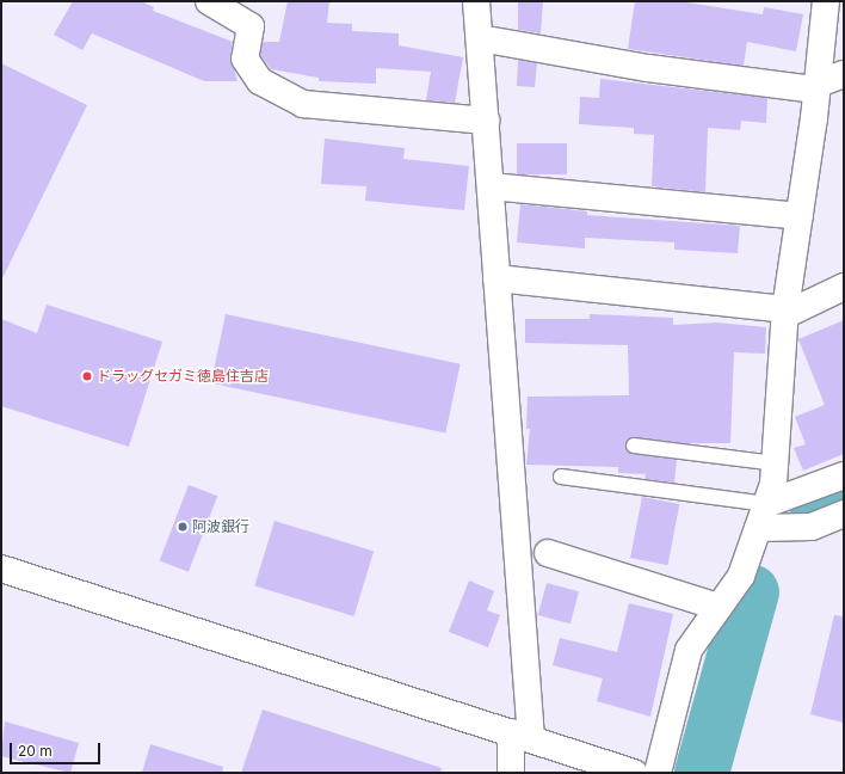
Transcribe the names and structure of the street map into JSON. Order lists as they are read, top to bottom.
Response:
{
  "places": ["ドラッグセガミ徳島住吉店", "阿波銀行"],
  "scale_bar": "20 m"
}
